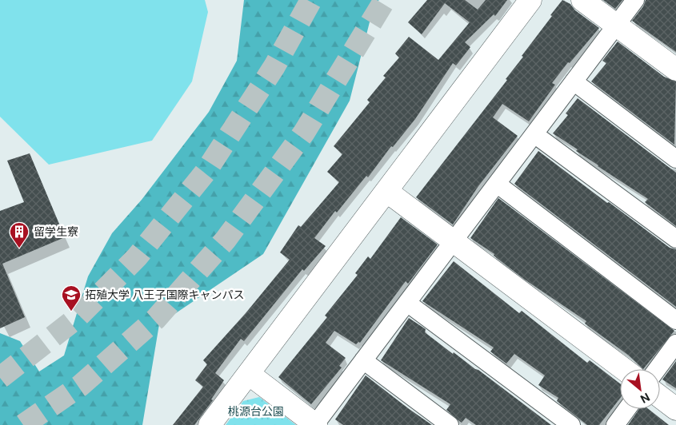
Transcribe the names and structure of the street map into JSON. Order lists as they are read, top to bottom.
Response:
{
  "parks": ["桃源台公園"],
  "places": {
    "building": ["留学生寮"],
    "school or university": ["拓殖大学 八王子国際キャンパス"]
  },
  "north": "bottom right"
}
